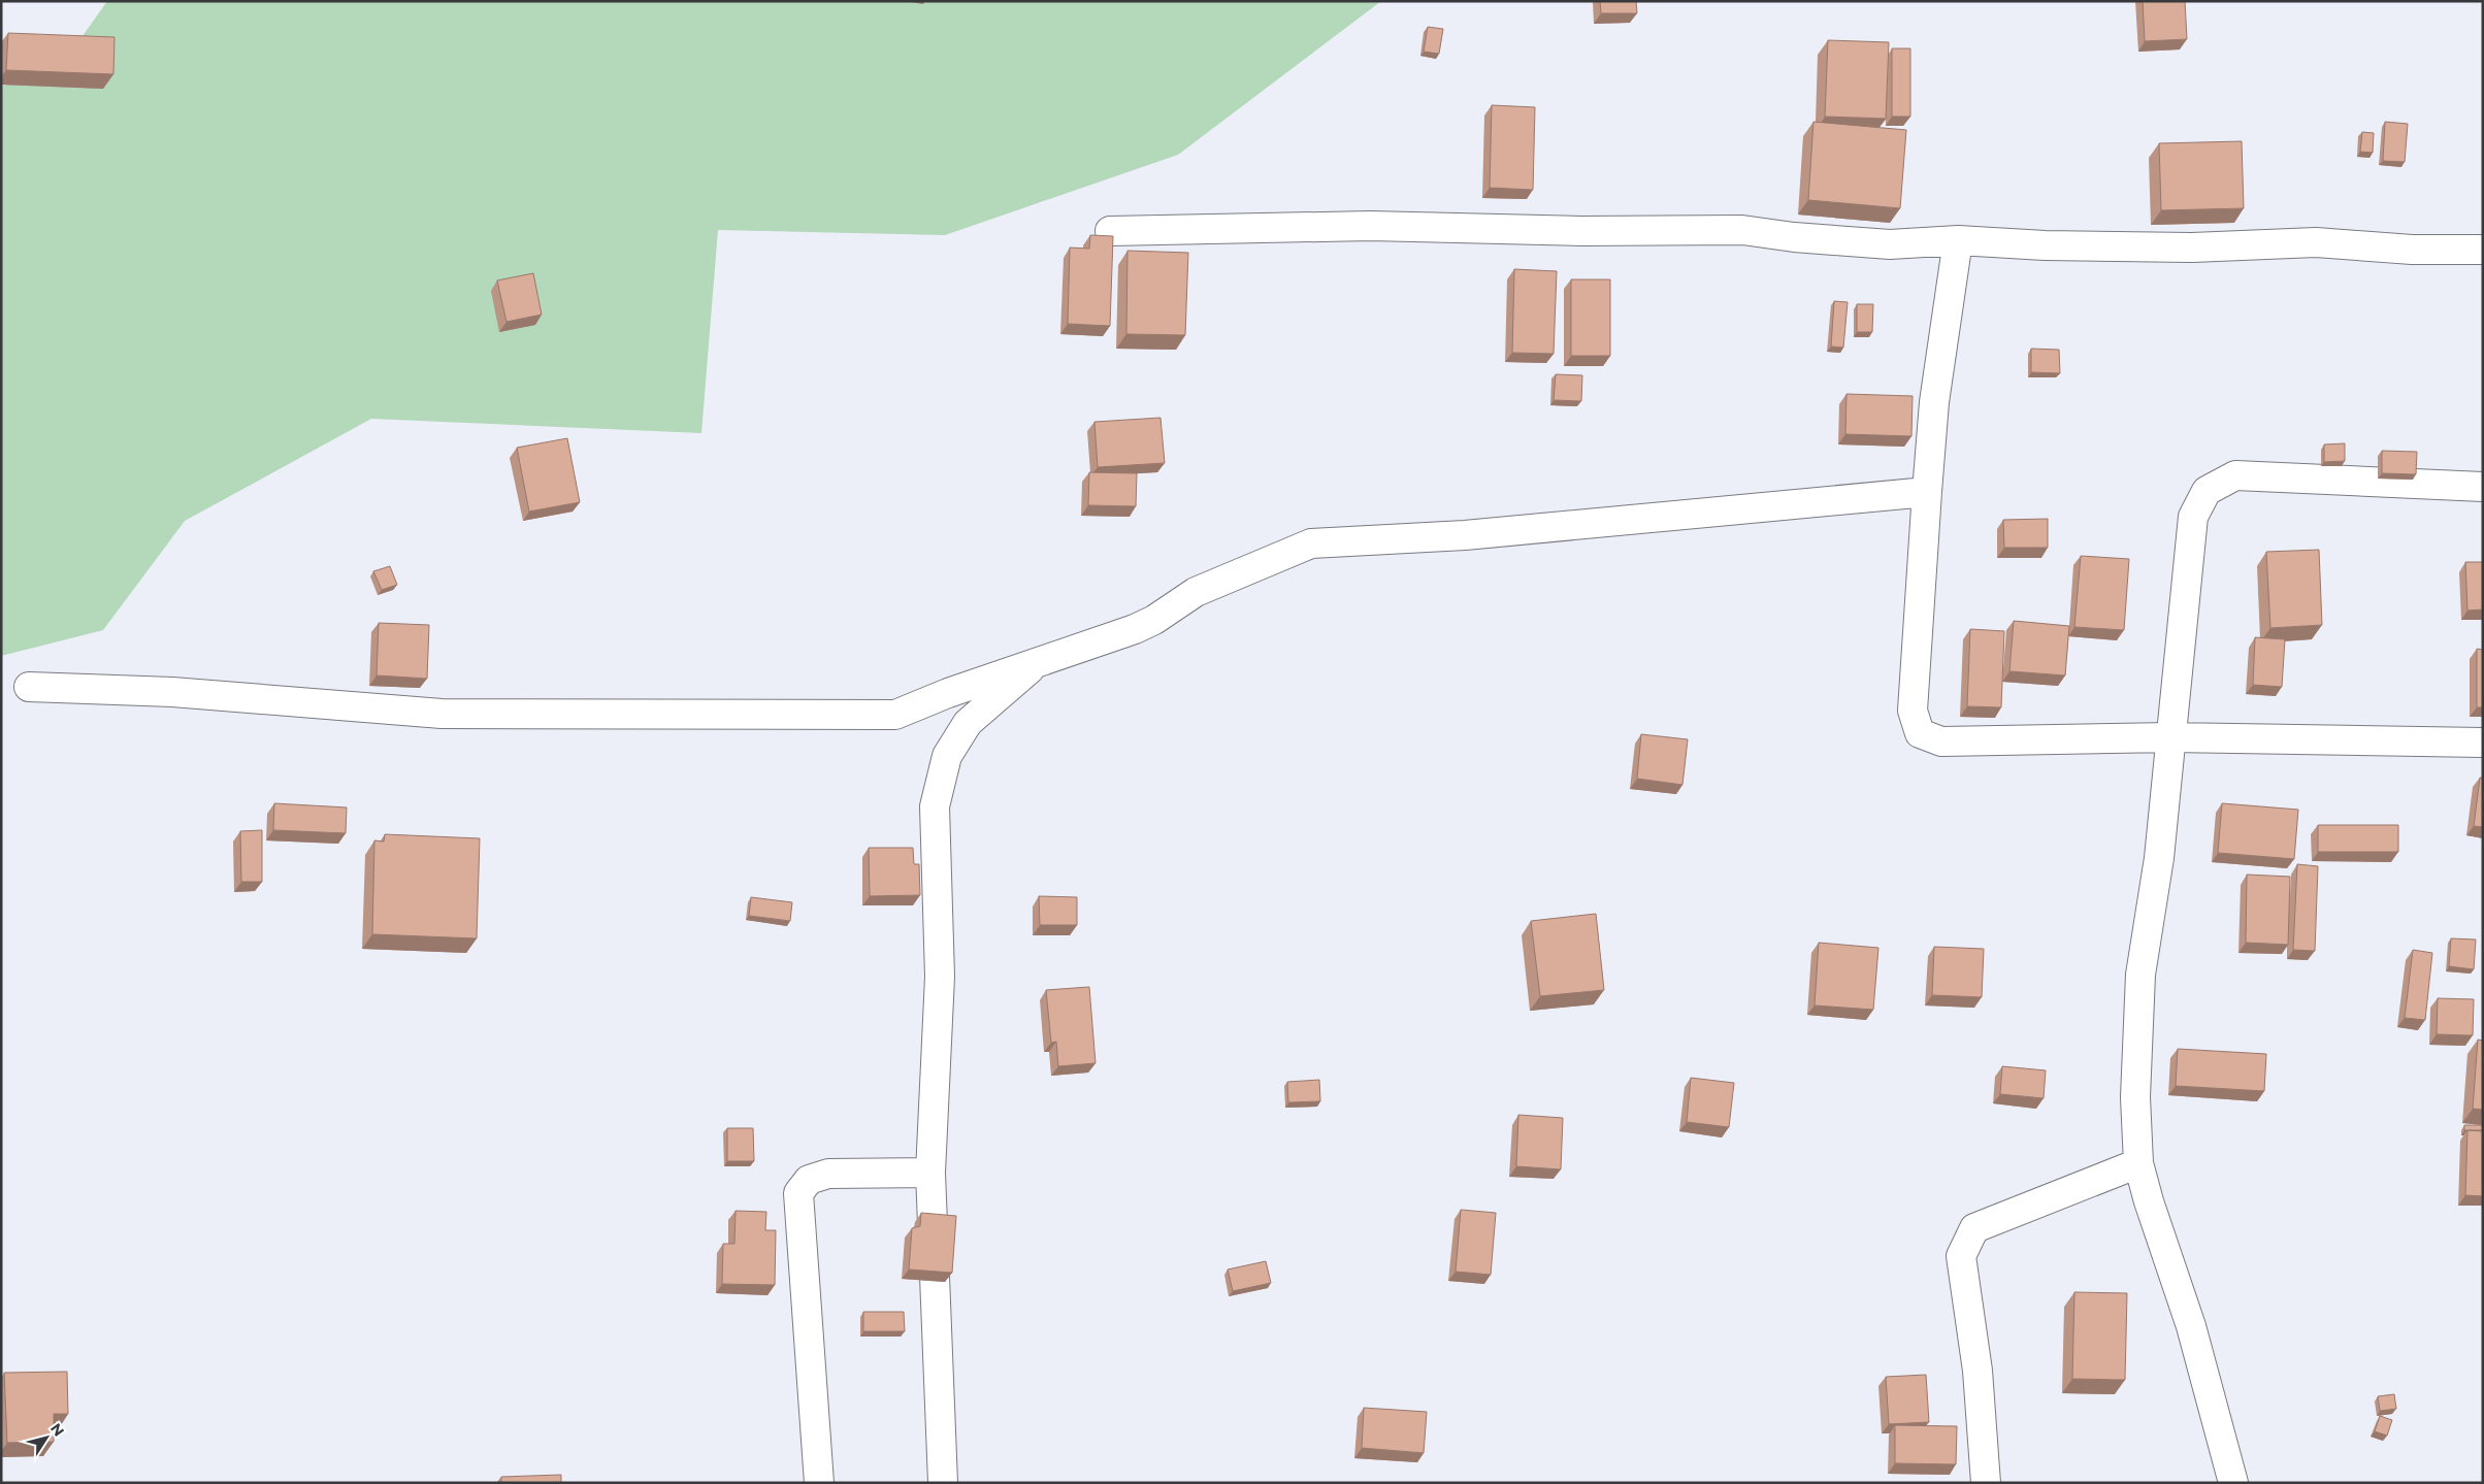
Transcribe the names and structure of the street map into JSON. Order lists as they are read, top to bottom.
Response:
{
  "north": "top right"
}
